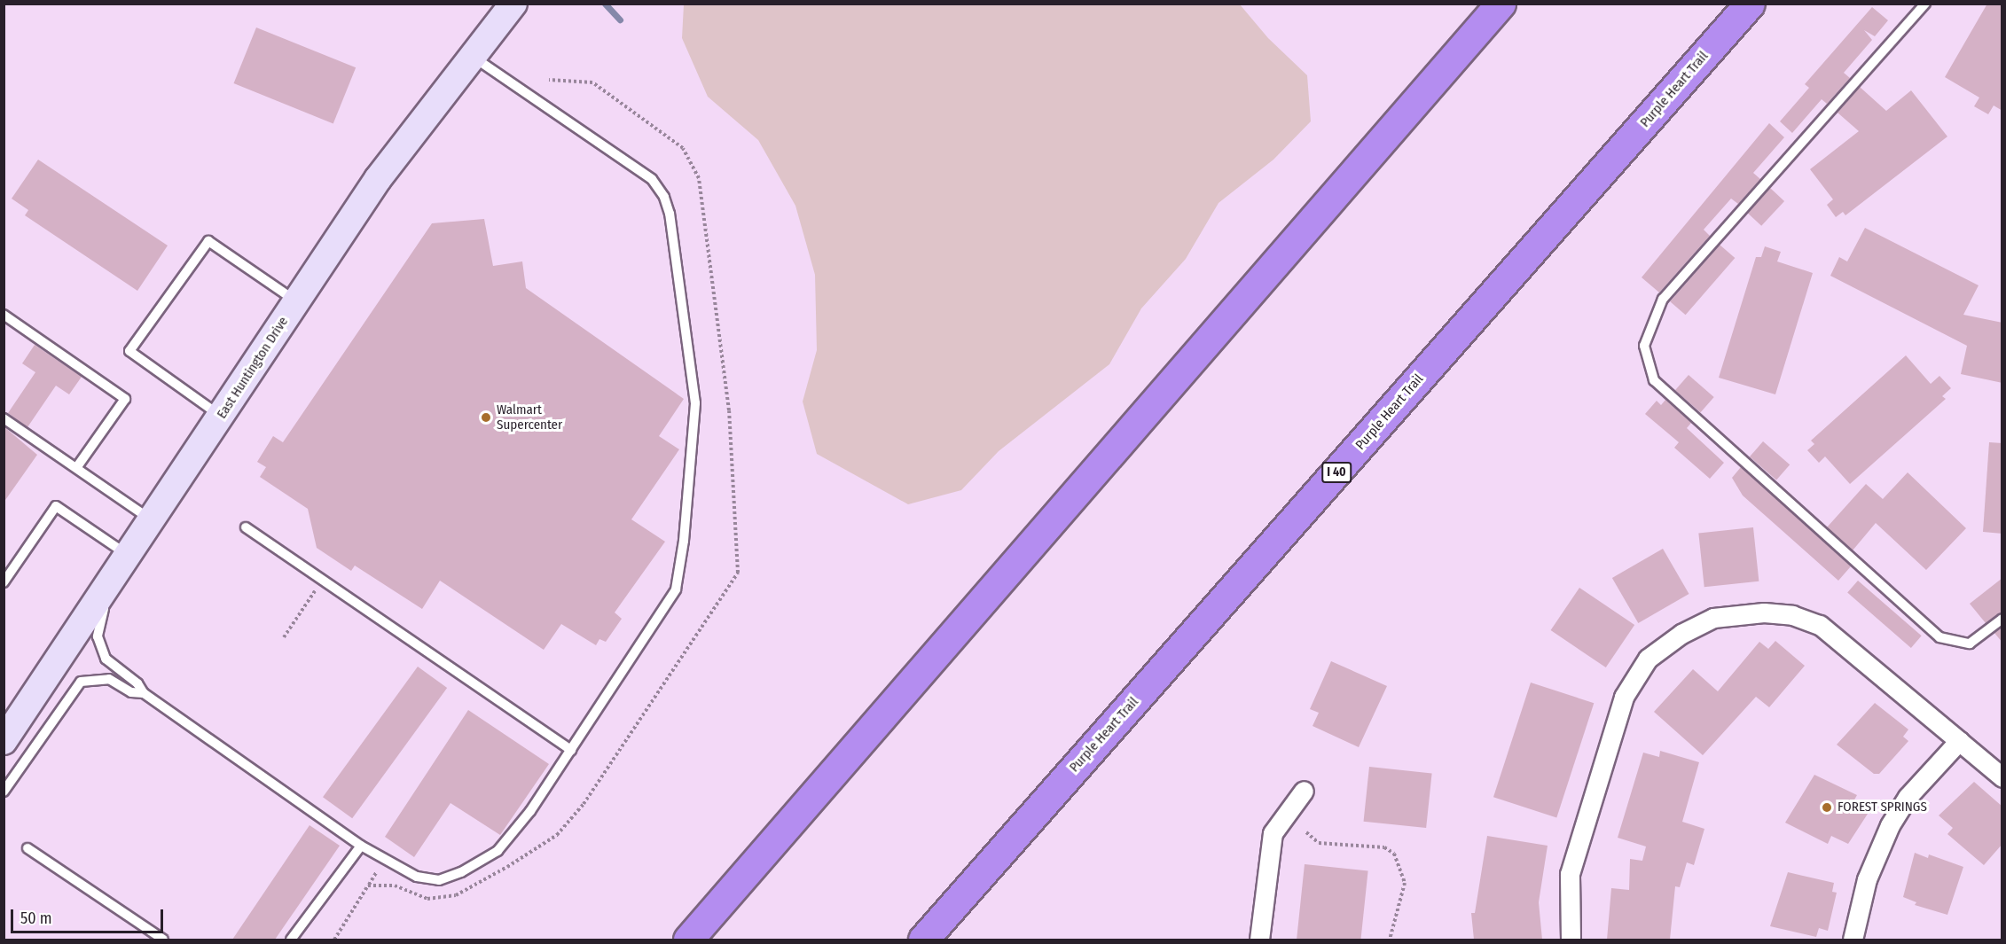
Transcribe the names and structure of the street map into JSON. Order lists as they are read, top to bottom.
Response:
{
  "streets": {
    "highway": ["Purple Heart Trail", "I 40"],
    "street": ["East Huntington Drive"]
  },
  "places": ["Walmart Supercenter", "FOREST SPRINGS"],
  "scale_bar": "50 m"
}
